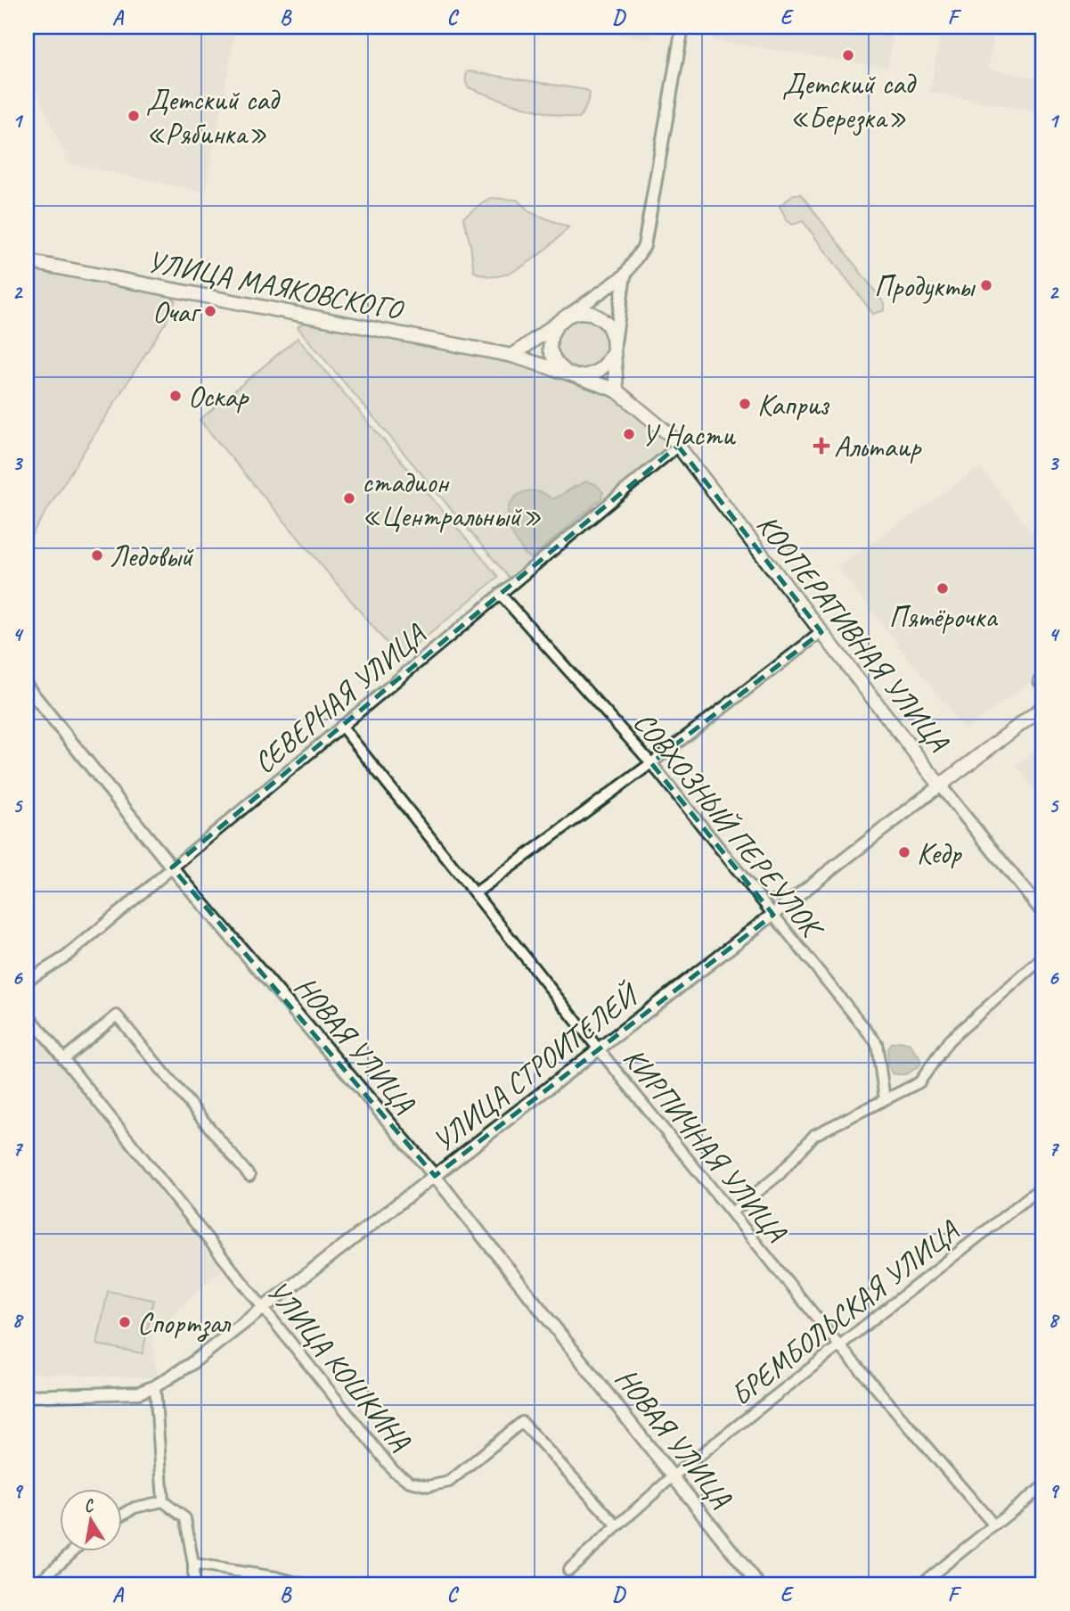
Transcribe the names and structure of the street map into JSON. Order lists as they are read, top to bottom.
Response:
{
  "streets": {
    "main road": ["УЛИЦА МАЯКОВСКОГО", "КООПЕРАТИВНАЯ УЛИЦА", "УЛИЦА СТРОИТЕЛЕЙ"],
    "street": [
      "СЕВЕРНАЯ УЛИЦА",
      "СОВХОЗНЫЙ ПЕРЕУЛОК",
      "НОВАЯ УЛИЦА",
      "КИРПИЧНАЯ УЛИЦА",
      "БРЕМБОЛЬСКАЯ УЛИЦА",
      "УЛИЦА КОШКИНА"
    ]
  },
  "crossings": [
    ["УЛИЦА МАЯКОВСКОГО", "КООПЕРАТИВНАЯ УЛИЦА"],
    ["КООПЕРАТИВНАЯ УЛИЦА", "СЕВЕРНАЯ УЛИЦА"],
    ["КООПЕРАТИВНАЯ УЛИЦА", "УЛИЦА СТРОИТЕЛЕЙ"],
    ["СЕВЕРНАЯ УЛИЦА", "СОВХОЗНЫЙ ПЕРЕУЛОК"],
    ["СЕВЕРНАЯ УЛИЦА", "НОВАЯ УЛИЦА"],
    ["СЕВЕРНАЯ УЛИЦА", "КИРПИЧНАЯ УЛИЦА"],
    ["СОВХОЗНЫЙ ПЕРЕУЛОК", "УЛИЦА СТРОИТЕЛЕЙ"],
    ["НОВАЯ УЛИЦА", "УЛИЦА СТРОИТЕЛЕЙ"],
    ["НОВАЯ УЛИЦА", "БРЕМБОЛЬСКАЯ УЛИЦА"],
    ["УЛИЦА СТРОИТЕЛЕЙ", "КИРПИЧНАЯ УЛИЦА"],
    ["УЛИЦА СТРОИТЕЛЕЙ", "УЛИЦА КОШКИНА"],
    ["КИРПИЧНАЯ УЛИЦА", "БРЕМБОЛЬСКАЯ УЛИЦА"],
    ["БРЕМБОЛЬСКАЯ УЛИЦА", "УЛИЦА КОШКИНА"]
  ],
  "places": {
    "other": [
      "Детский сад «Березка»",
      "Детский сад «Рябинка»",
      "Продукты",
      "Очаг",
      "Оскар",
      "Каприз",
      "У Насти",
      "стадион «Центральный»",
      "Ледовый",
      "Пятёрочка",
      "Кедр",
      "Спортзал"
    ],
    "health": ["Альтаир"]
  },
  "north": "top",
  "grid": {
    "columns": [
      "A",
      "B",
      "C",
      "D",
      "E",
      "F"
    ],
    "rows": [
      "1",
      "2",
      "3",
      "4",
      "5",
      "6",
      "7",
      "8",
      "9"
    ]
  }
}
